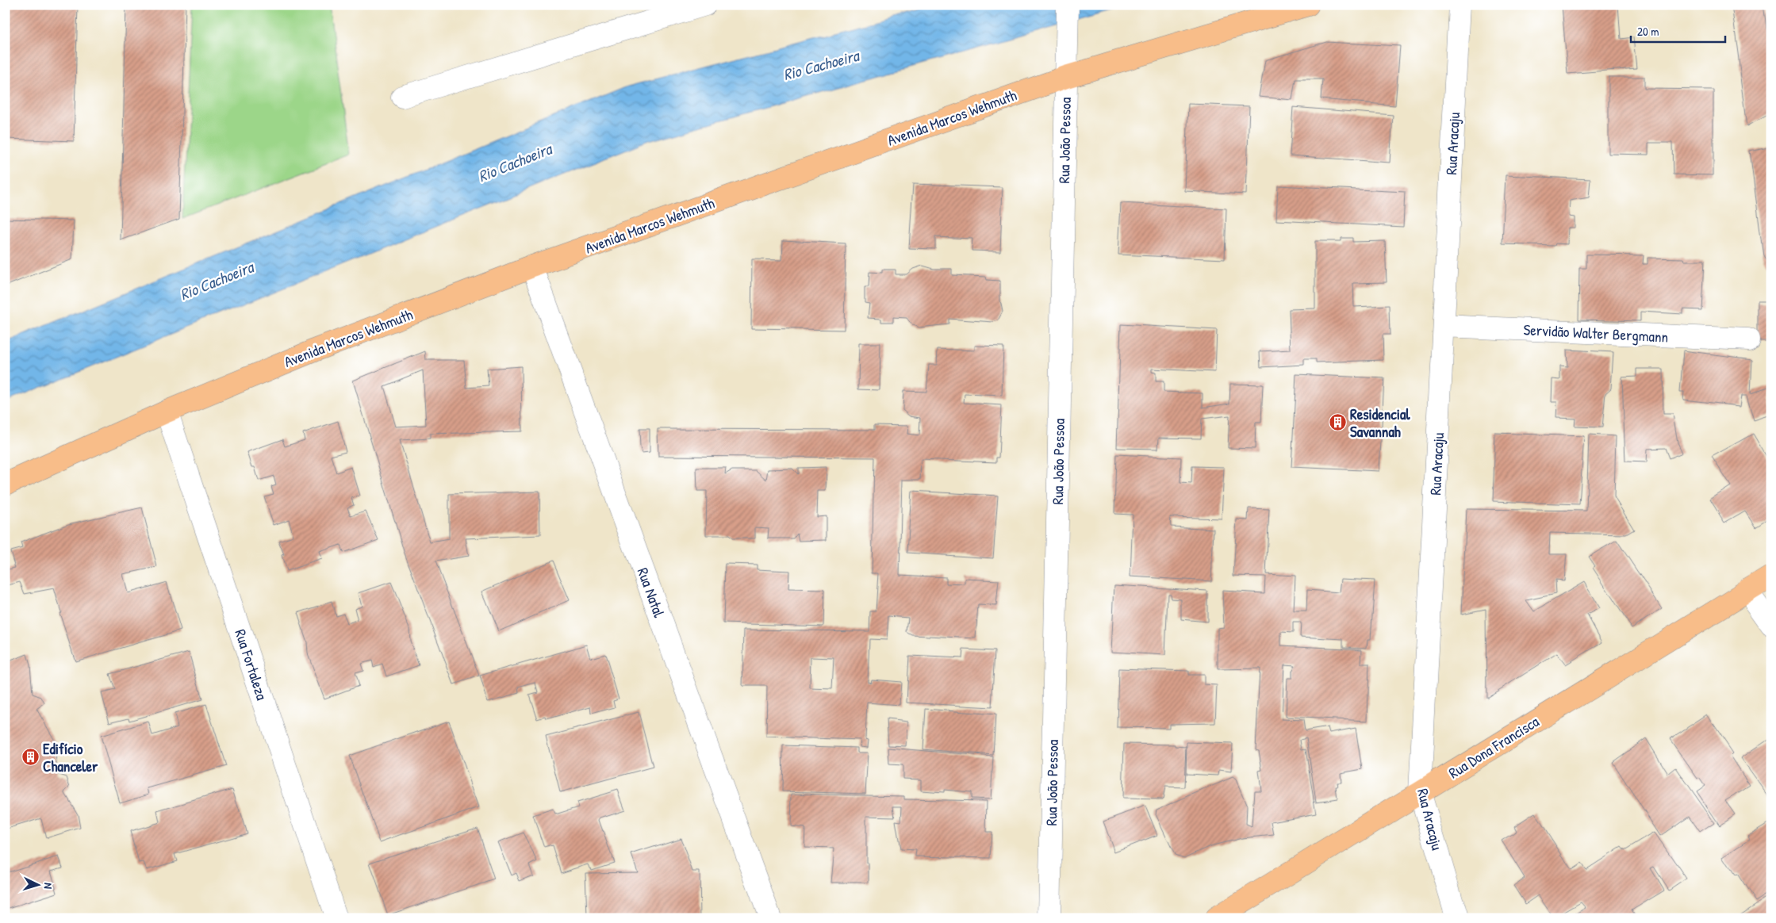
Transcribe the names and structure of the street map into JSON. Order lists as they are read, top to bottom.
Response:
{
  "streets": {
    "main road": ["Avenida Marcos Wehmuth", "Rua Dona Francisca"],
    "street": [
      "Rua João Pessoa",
      "Rua Aracaju",
      "Servidão Walter Bergmann",
      "Rua Natal",
      "Rua Fortaleza"
    ]
  },
  "crossings": [
    ["Avenida Marcos Wehmuth", "Rua João Pessoa"],
    ["Avenida Marcos Wehmuth", "Rua Natal"],
    ["Avenida Marcos Wehmuth", "Rua Fortaleza"],
    ["Rua Aracaju", "Servidão Walter Bergmann"],
    ["Rua Aracaju", "Rua Dona Francisca"]
  ],
  "water": ["Rio Cachoeira"],
  "places": {
    "building": ["Residencial Savannah", "Edifício Chanceler"]
  },
  "scale_bar": "20 m",
  "north": "right"
}
